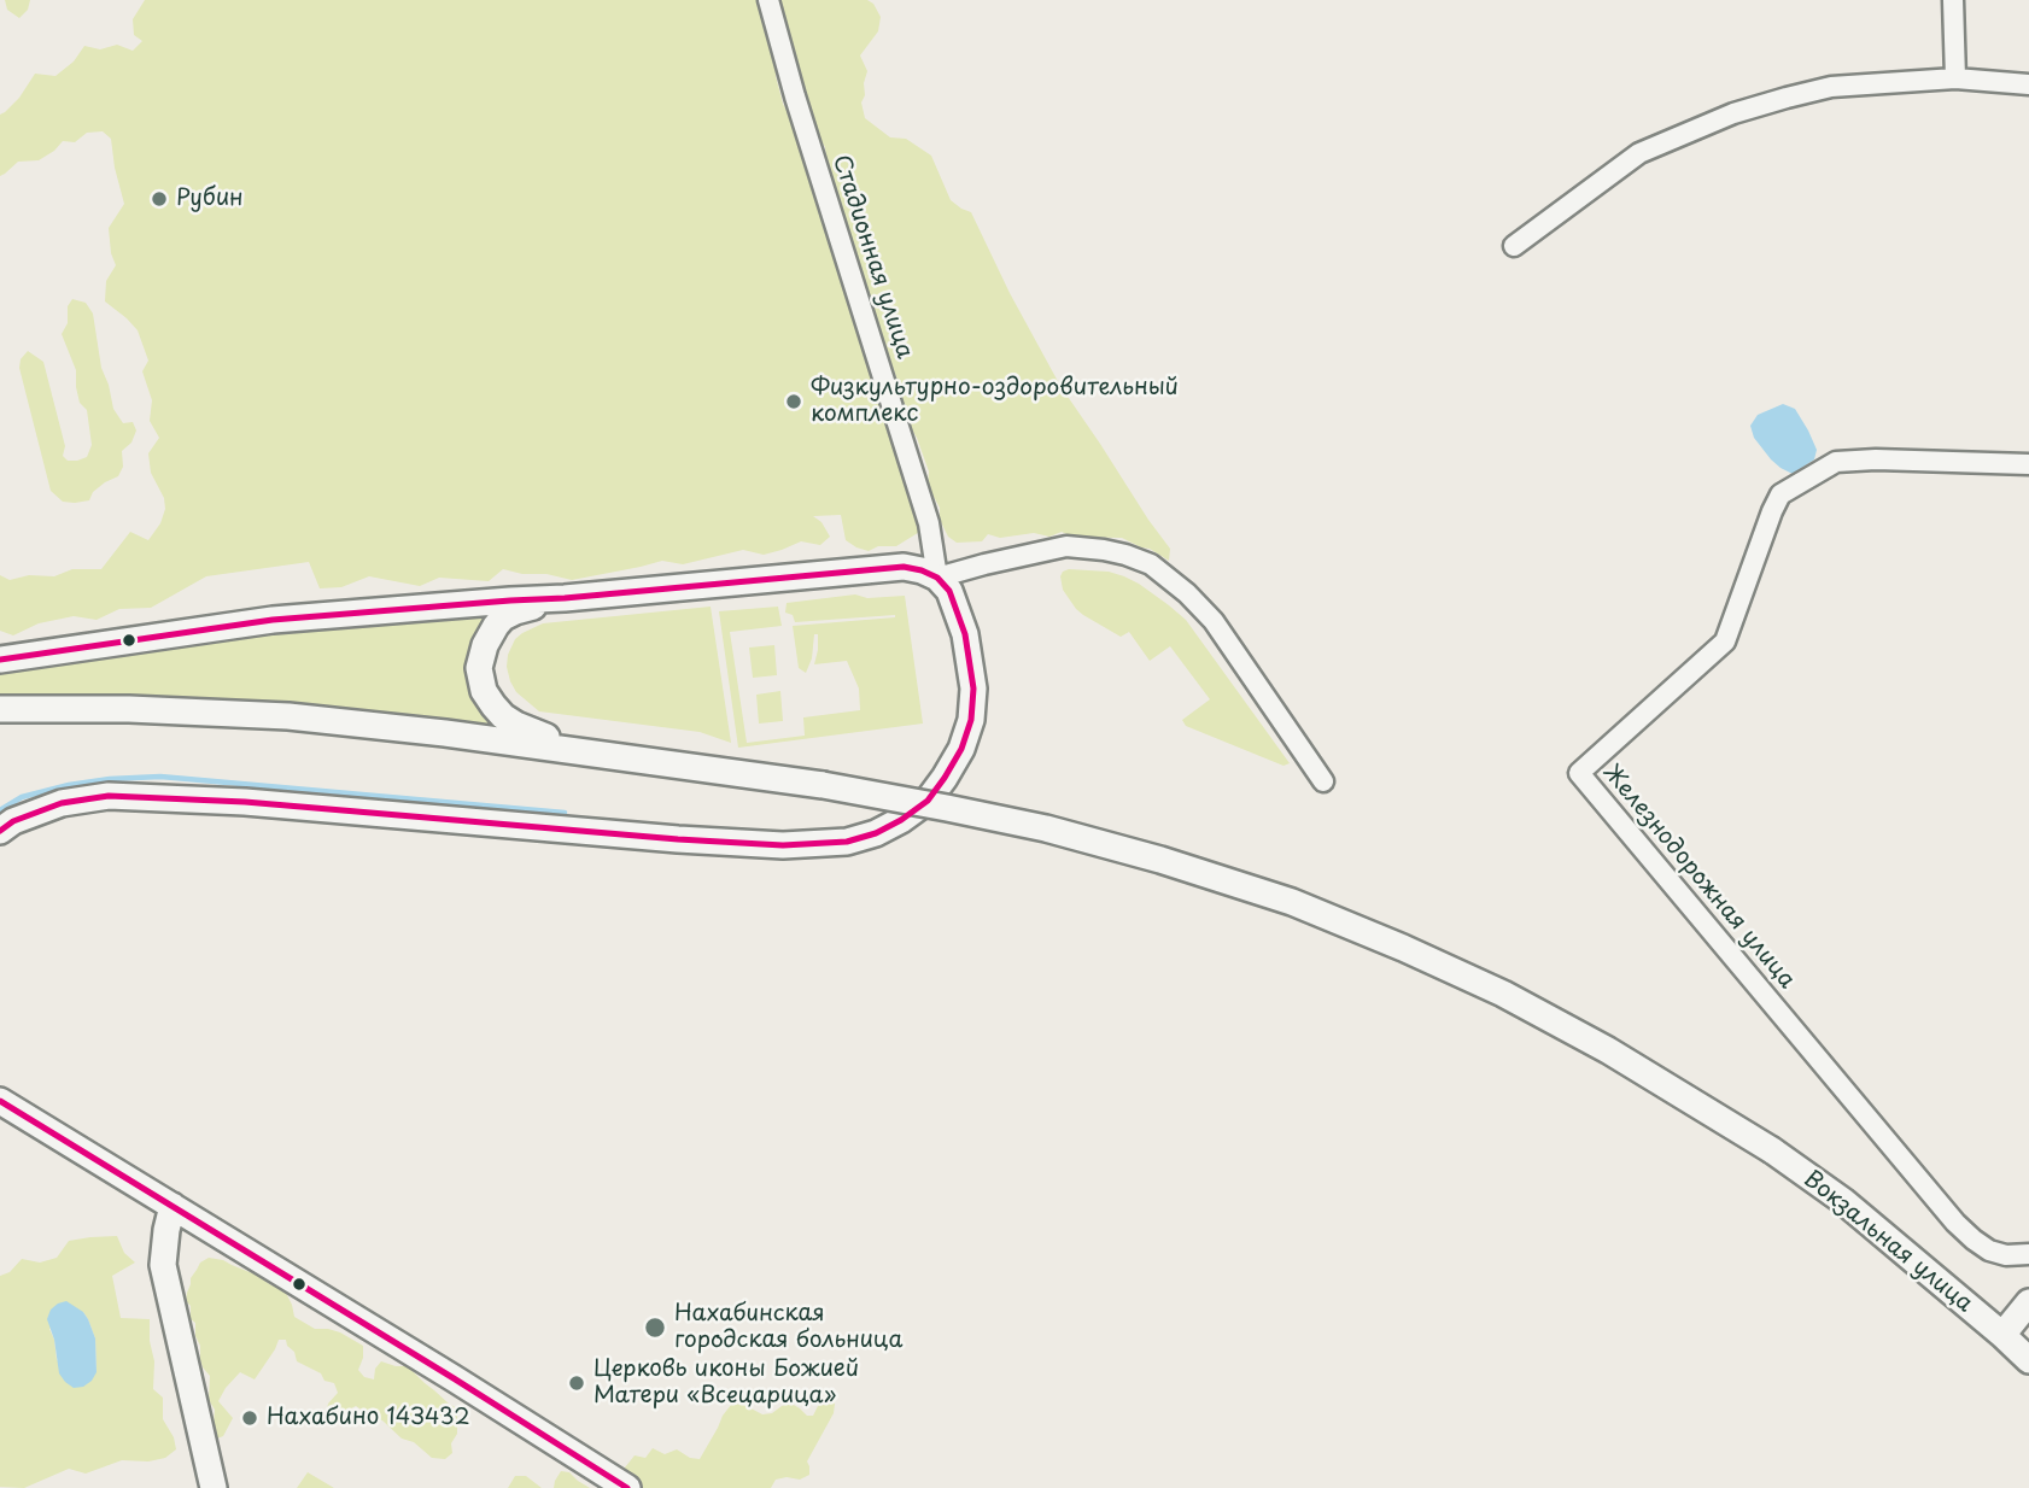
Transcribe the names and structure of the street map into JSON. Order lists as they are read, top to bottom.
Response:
{
  "streets": {
    "street": ["Стадионная улица", "Железнодорожная улица", "Вокзальная улица"]
  },
  "places": [
    "Рубин",
    "Физкультурно-оздоровительный комплекс",
    "Нахабинская городская больница",
    "Церковь иконы Божией Матери «Всецарица»",
    "Нахабино 143432"
  ]
}
